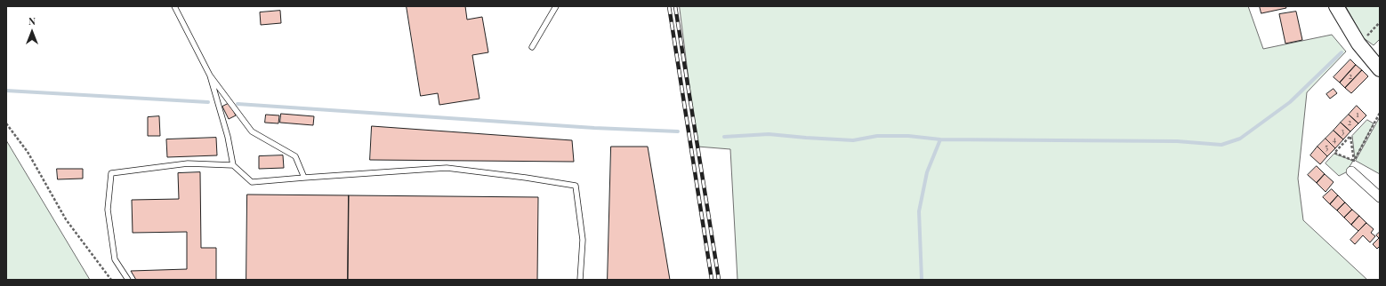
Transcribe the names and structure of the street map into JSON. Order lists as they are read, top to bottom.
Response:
{
  "house_numbers": [
    "2",
    "1",
    "2",
    "3",
    "4",
    "5"
  ],
  "north": "top"
}
